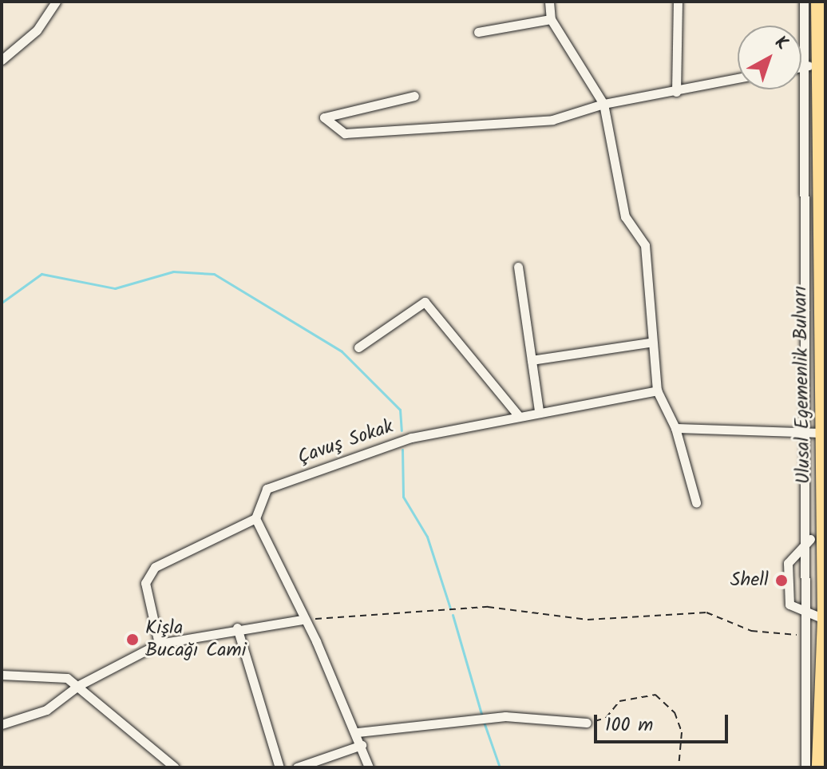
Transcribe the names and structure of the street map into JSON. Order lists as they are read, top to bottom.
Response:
{
  "streets": {
    "highway": ["Ulusal Egemenlik Bulvarı"],
    "street": ["Çavuş Sokak"]
  },
  "places": ["Shell", "Kişla Bucağı Cami"],
  "scale_bar": "100 m",
  "north": "top right"
}
